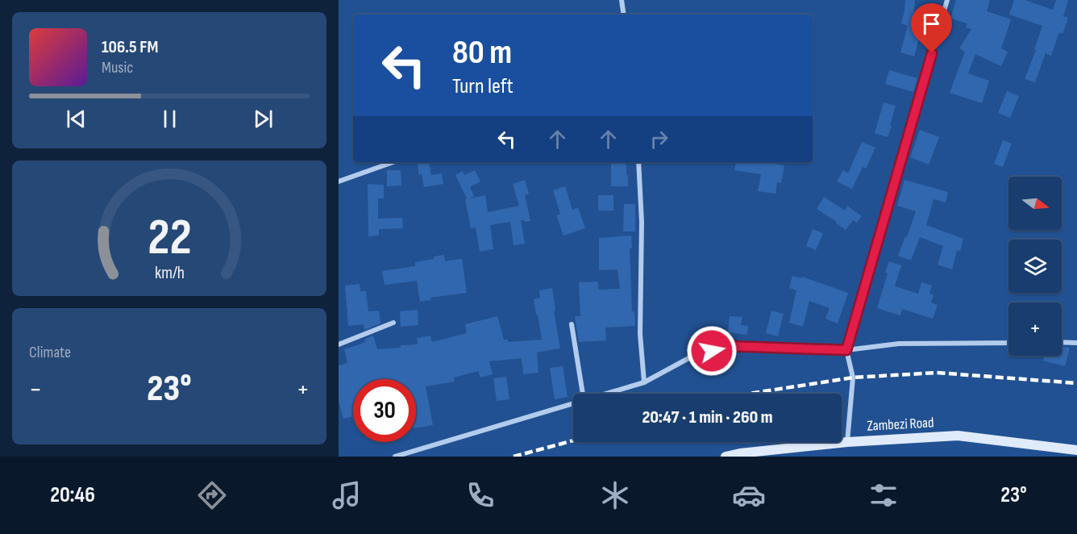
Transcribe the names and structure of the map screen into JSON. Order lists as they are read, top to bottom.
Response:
{
  "streets": {
    "main road": ["Zambezi Road"]
  },
  "north": "right",
  "page": {
    "turn": ["80 m", "Turn left"],
    "song": ["106.5 FM", "Music"],
    "map_buttons": "+",
    "tile": "Climate",
    "heat": ["−", "23°", "+"],
    "limit": "30",
    "trip": "20:47 · 1 min · 260 m",
    "tabs": ["20:46", "23°"],
    "gauge": ["22", "km/h"]
  }
}
